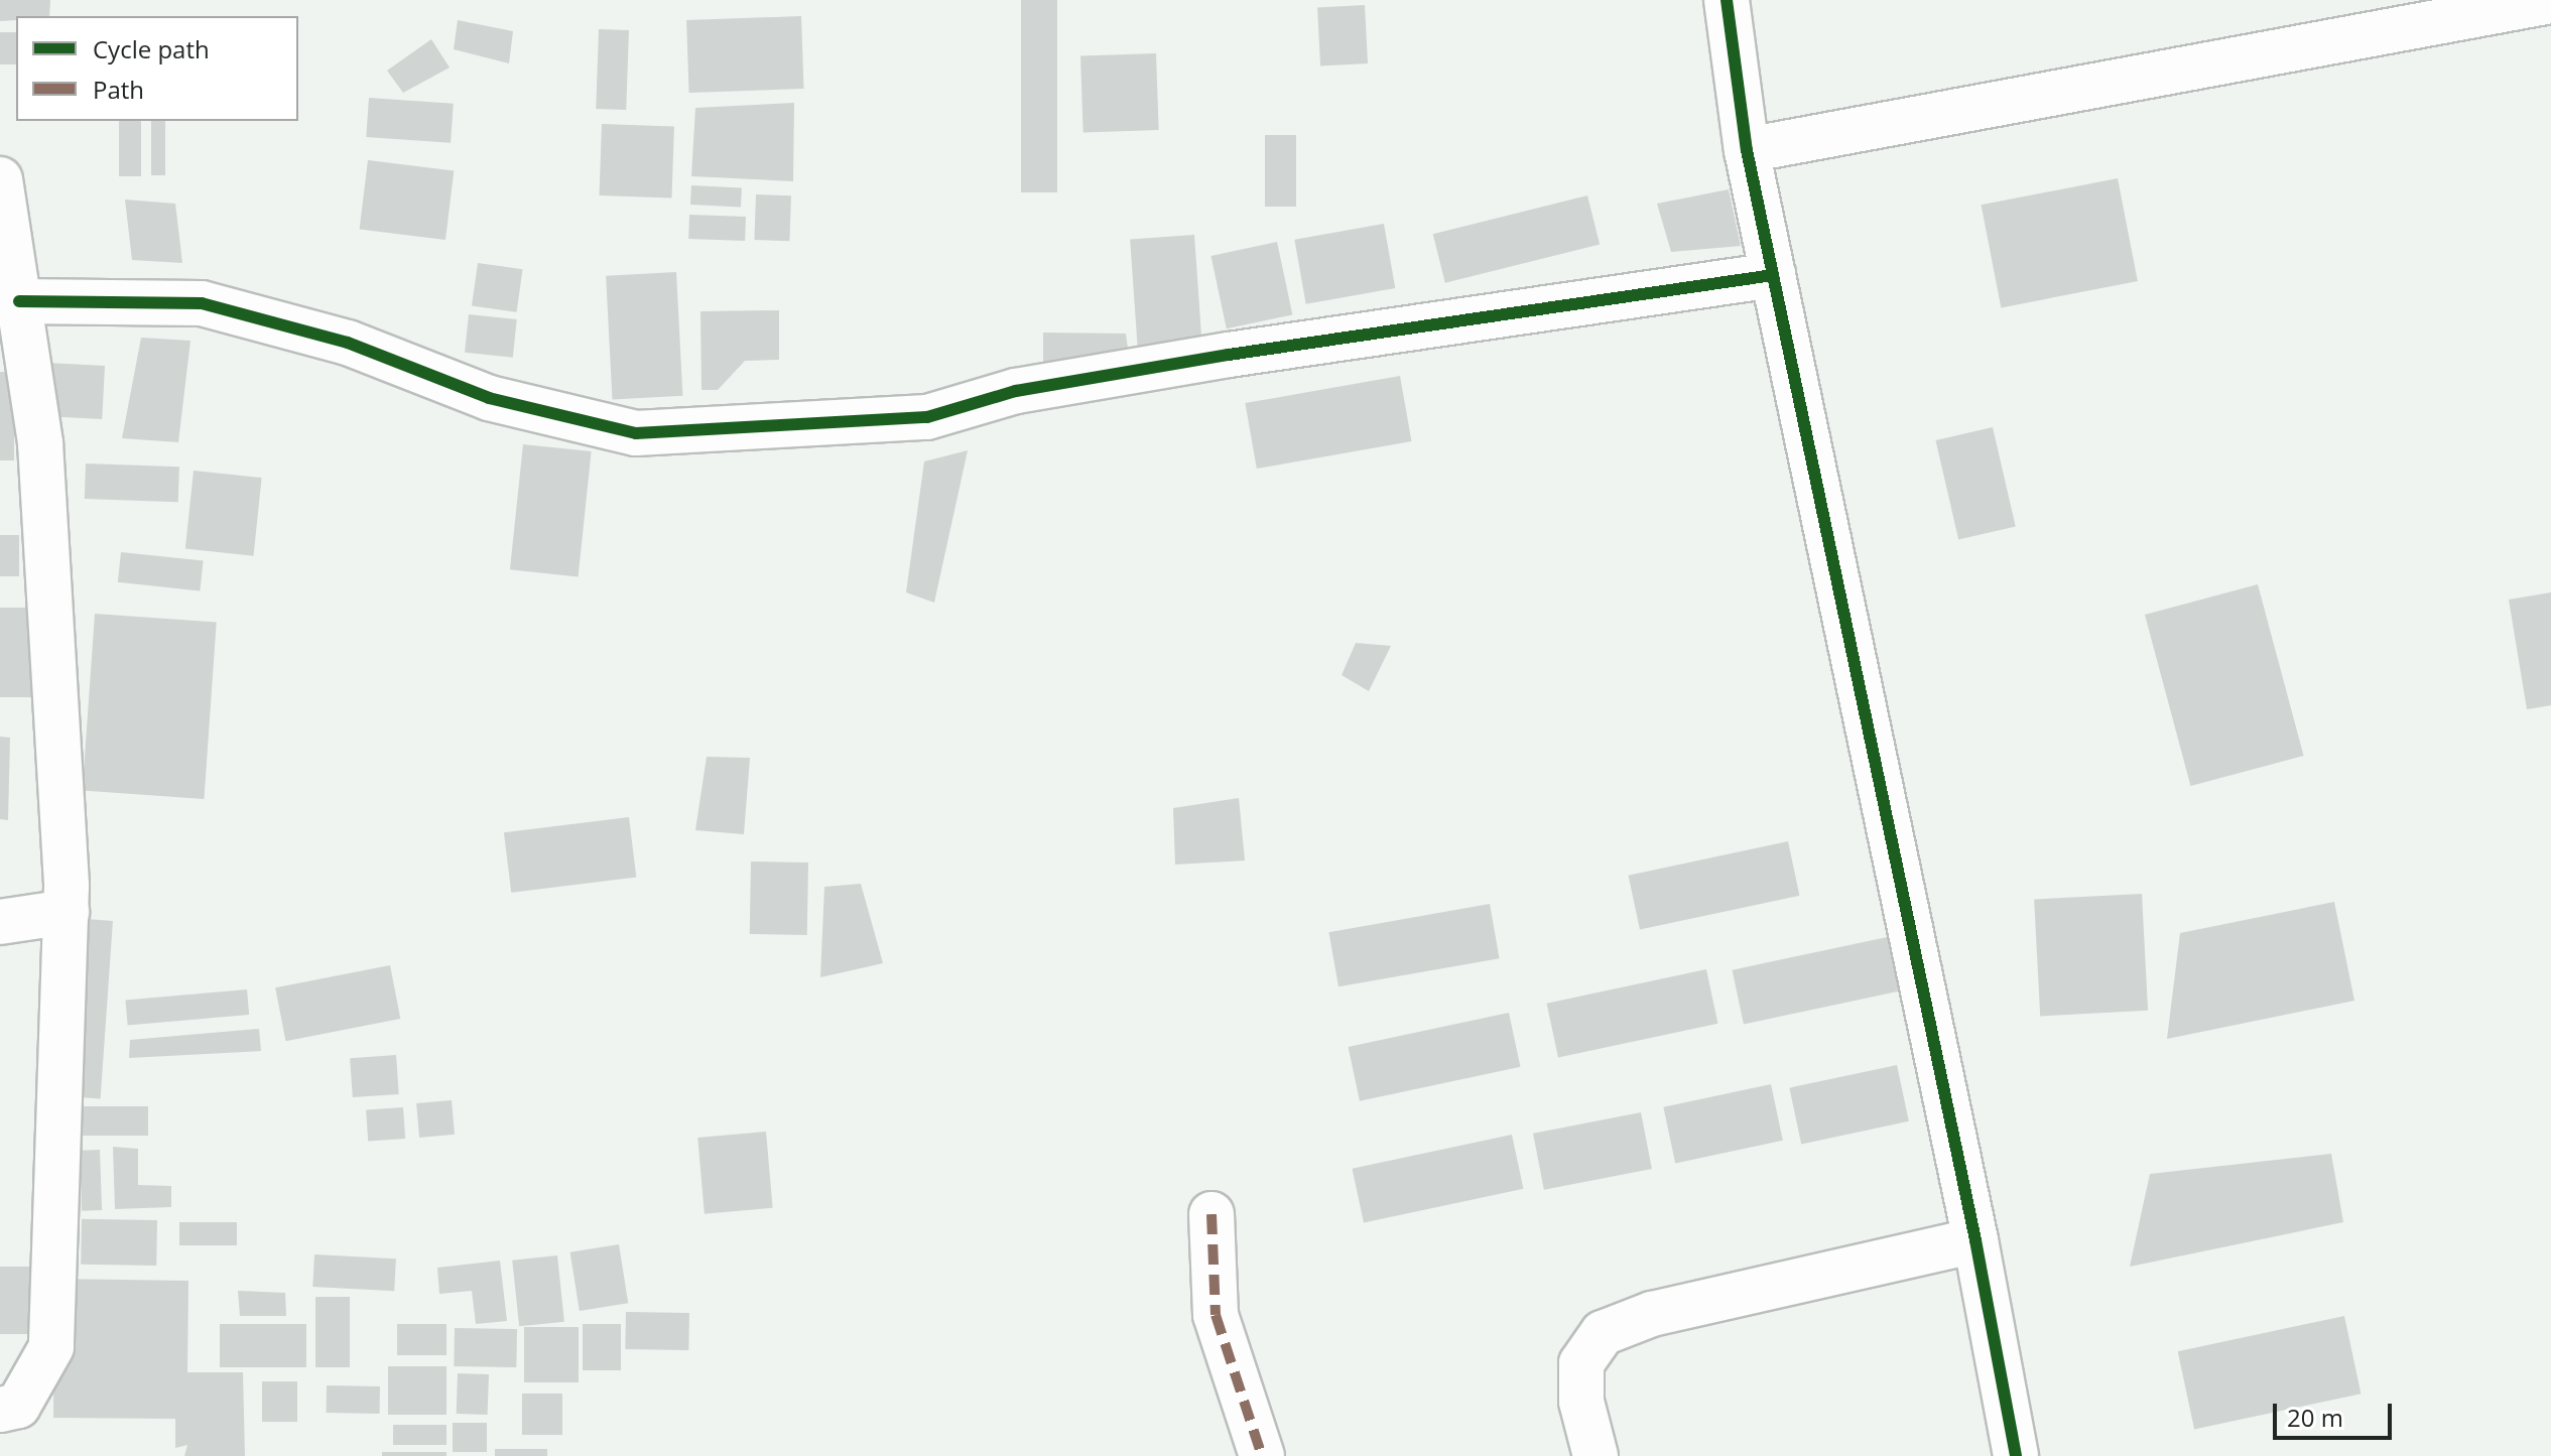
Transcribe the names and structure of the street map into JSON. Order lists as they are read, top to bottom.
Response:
{
  "legend": ["Cycle path", "Path"],
  "scale_bar": "20 m"
}
